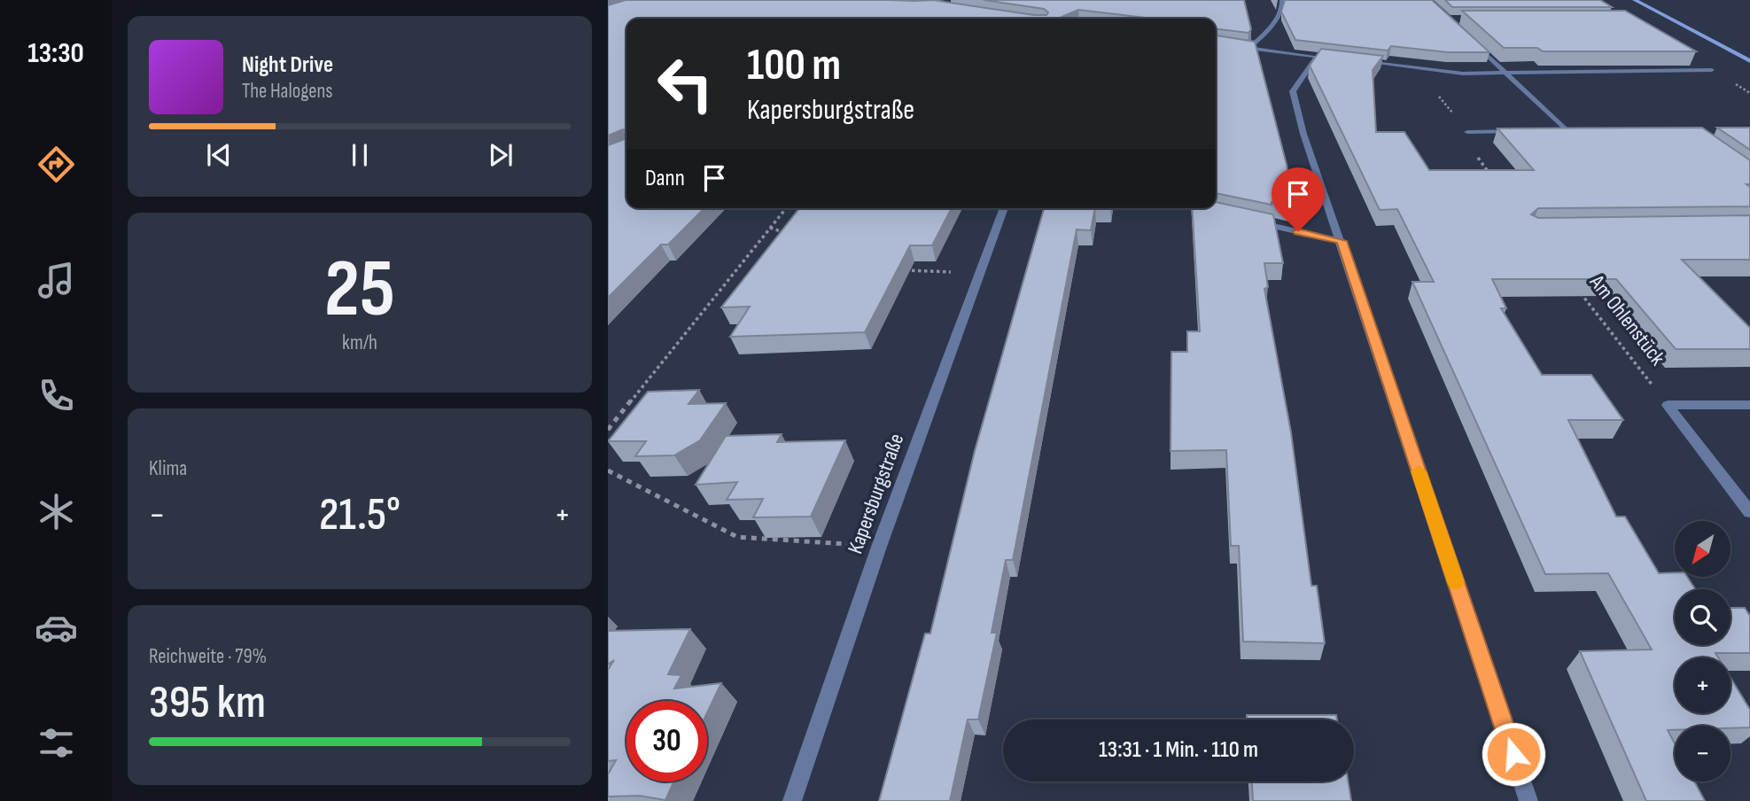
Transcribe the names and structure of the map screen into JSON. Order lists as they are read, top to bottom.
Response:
{
  "streets": {
    "street": ["Kapersburgstraße"],
    "path": ["Am Ohlenstück"]
  },
  "north": "bottom left",
  "page": {
    "tabs": "13:30",
    "turn": ["100 m", "Kapersburgstraße"],
    "song": ["Night Drive", "The Halogens"],
    "then": "Dann",
    "tile": [
      ["25", "km/h"],
      "Klima",
      ["Reichweite · 79%", "395 km"]
    ],
    "heat": ["−", "21.5°", "+"],
    "map_buttons": ["+", "−"],
    "limit": "30",
    "trip": "13:31 · 1 Min. · 110 m"
  }
}
